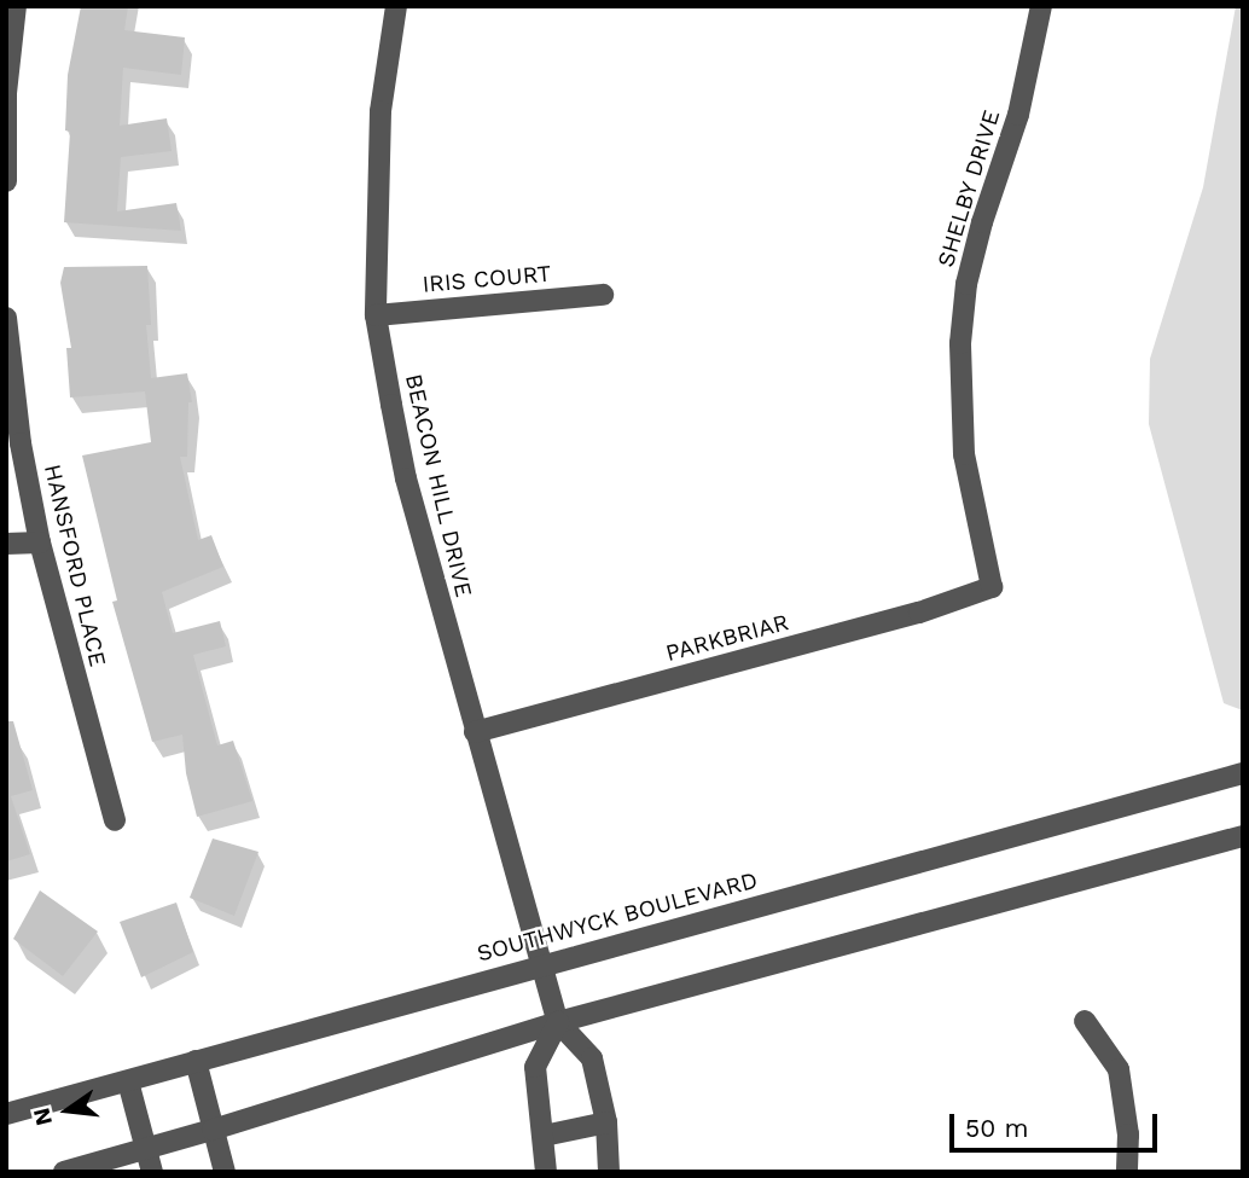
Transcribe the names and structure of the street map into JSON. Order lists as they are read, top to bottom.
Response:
{
  "streets": {
    "street": [
      "SHELBY DRIVE",
      "IRIS COURT",
      "BEACON HILL DRIVE",
      "HANSFORD PLACE",
      "PARKBRIAR",
      "SOUTHWYCK BOULEVARD"
    ]
  },
  "crossings": [
    ["SHELBY DRIVE", "PARKBRIAR"],
    ["IRIS COURT", "BEACON HILL DRIVE"],
    ["BEACON HILL DRIVE", "PARKBRIAR"],
    ["BEACON HILL DRIVE", "SOUTHWYCK BOULEVARD"]
  ],
  "scale_bar": "50 m",
  "north": "left"
}
